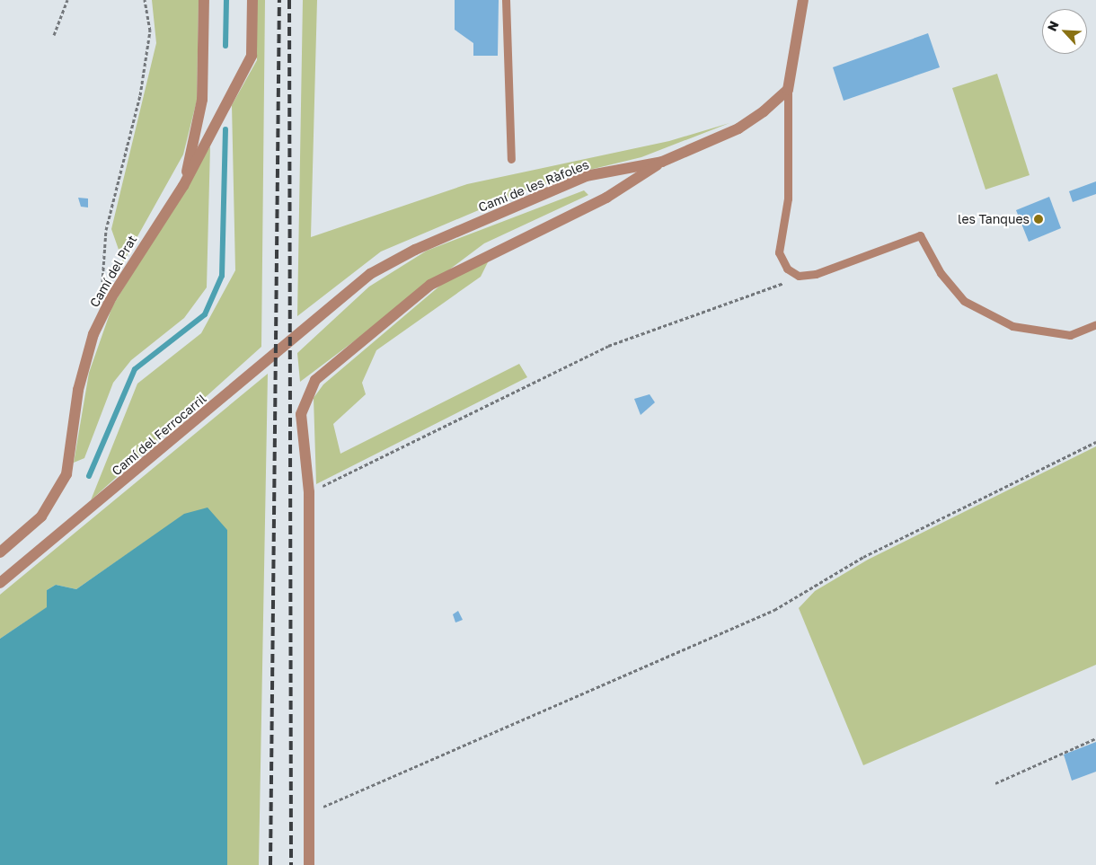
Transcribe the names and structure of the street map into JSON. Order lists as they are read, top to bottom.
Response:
{
  "streets": {
    "street": ["Camí de les Ràfoles", "Camí del Prat", "Camí del Ferrocarril"]
  },
  "crossings": [
    ["Camí de les Ràfoles", "Camí del Ferrocarril"]
  ],
  "places": ["les Tanques"],
  "north": "top left"
}
